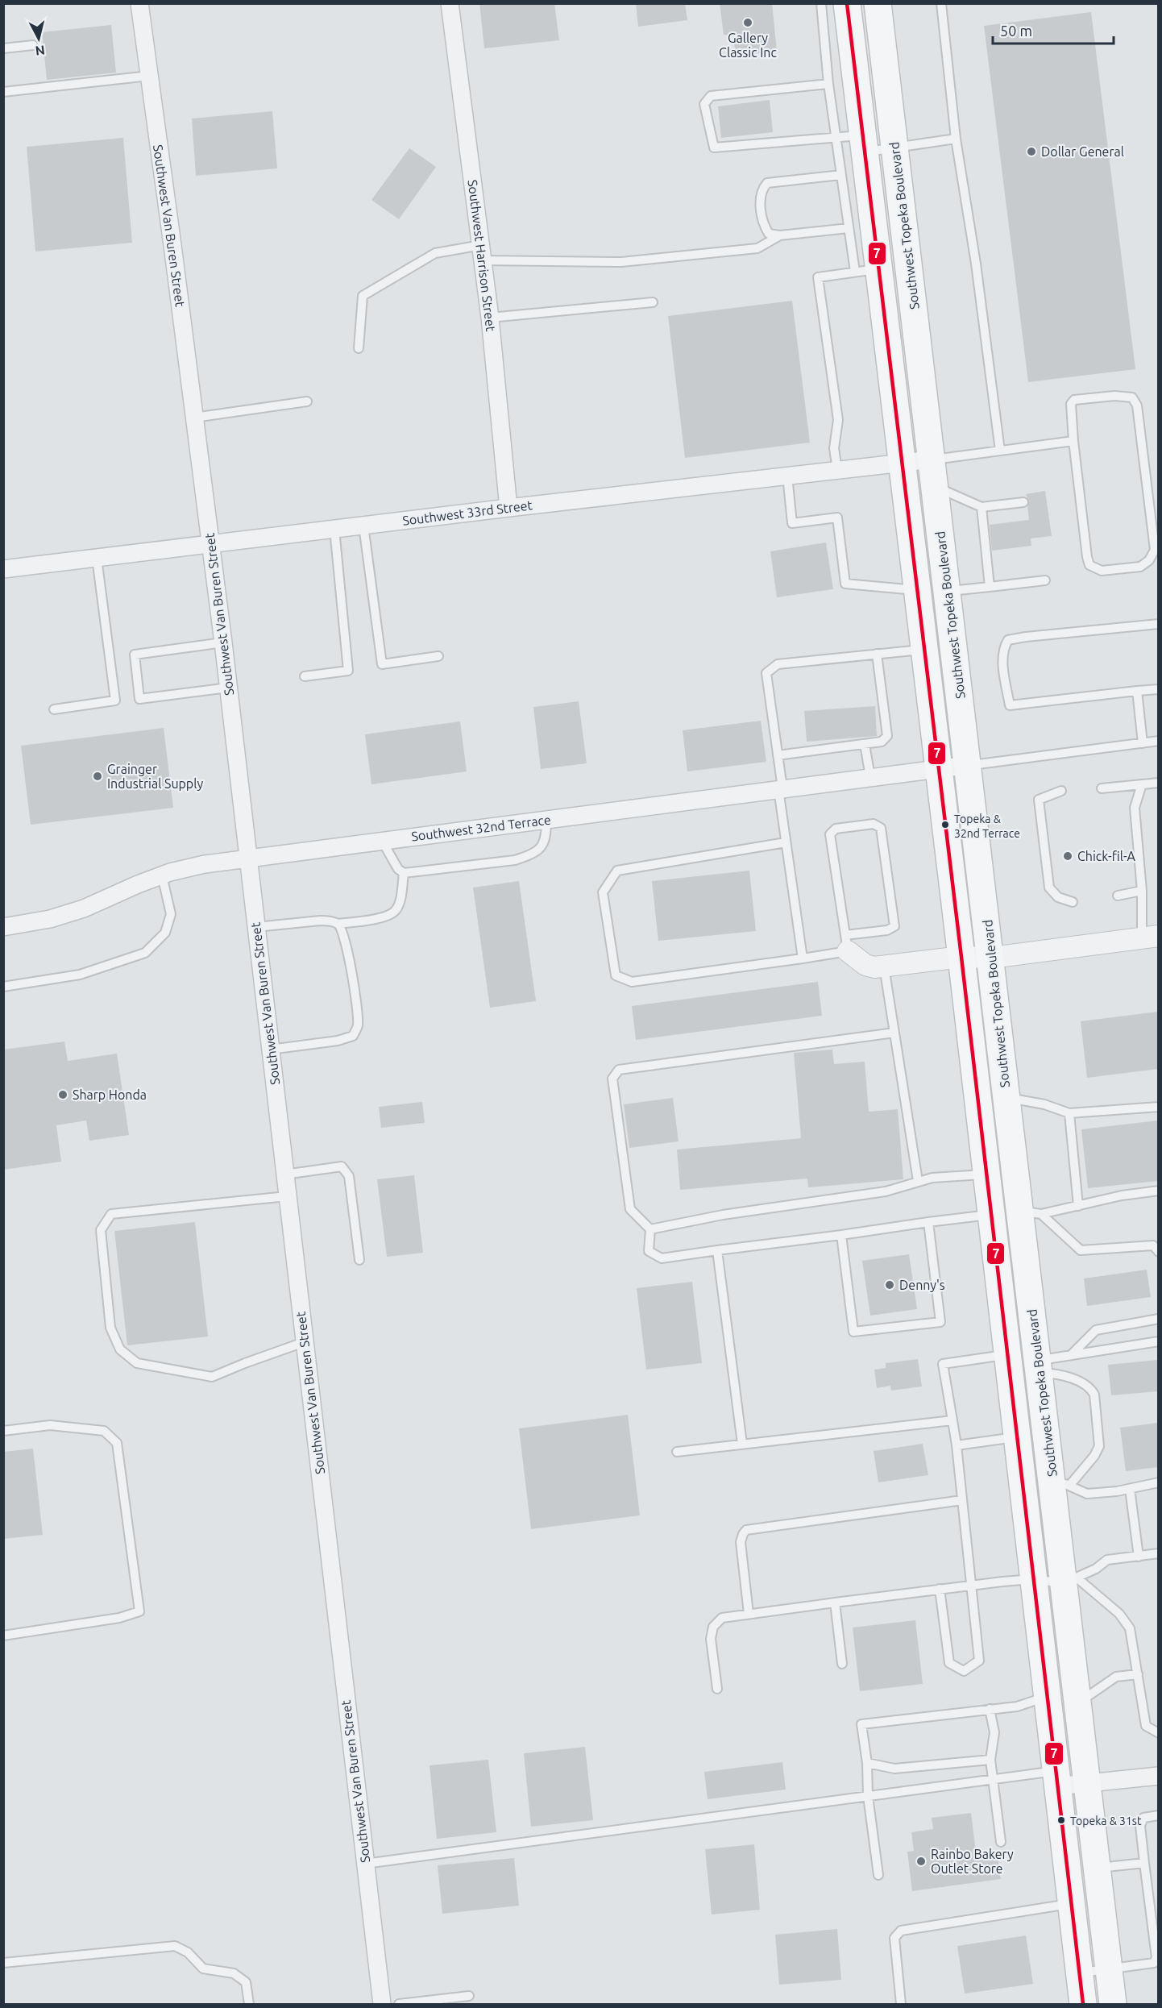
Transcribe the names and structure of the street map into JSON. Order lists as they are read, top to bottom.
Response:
{
  "streets": {
    "main road": ["Southwest Topeka Boulevard"],
    "street": [
      "Southwest Van Buren Street",
      "Southwest Harrison Street",
      "Southwest 33rd Street",
      "Southwest 32nd Terrace"
    ]
  },
  "crossings": [
    ["Southwest Van Buren Street", "Southwest 33rd Street"],
    ["Southwest Van Buren Street", "Southwest 32nd Terrace"],
    ["Southwest Topeka Boulevard", "Southwest 33rd Street"],
    ["Southwest Topeka Boulevard", "Southwest 32nd Terrace"],
    ["Southwest Harrison Street", "Southwest 33rd Street"]
  ],
  "places": [
    "Gallery Classic Inc",
    "Dollar General",
    "Grainger Industrial Supply",
    "Topeka & 32nd Terrace",
    "Chick-fil-A",
    "Sharp Honda",
    "Denny's",
    "Topeka & 31st",
    "Rainbo Bakery Outlet Store"
  ],
  "lines": ["transit line 7"],
  "scale_bar": "50 m",
  "north": "bottom"
}
